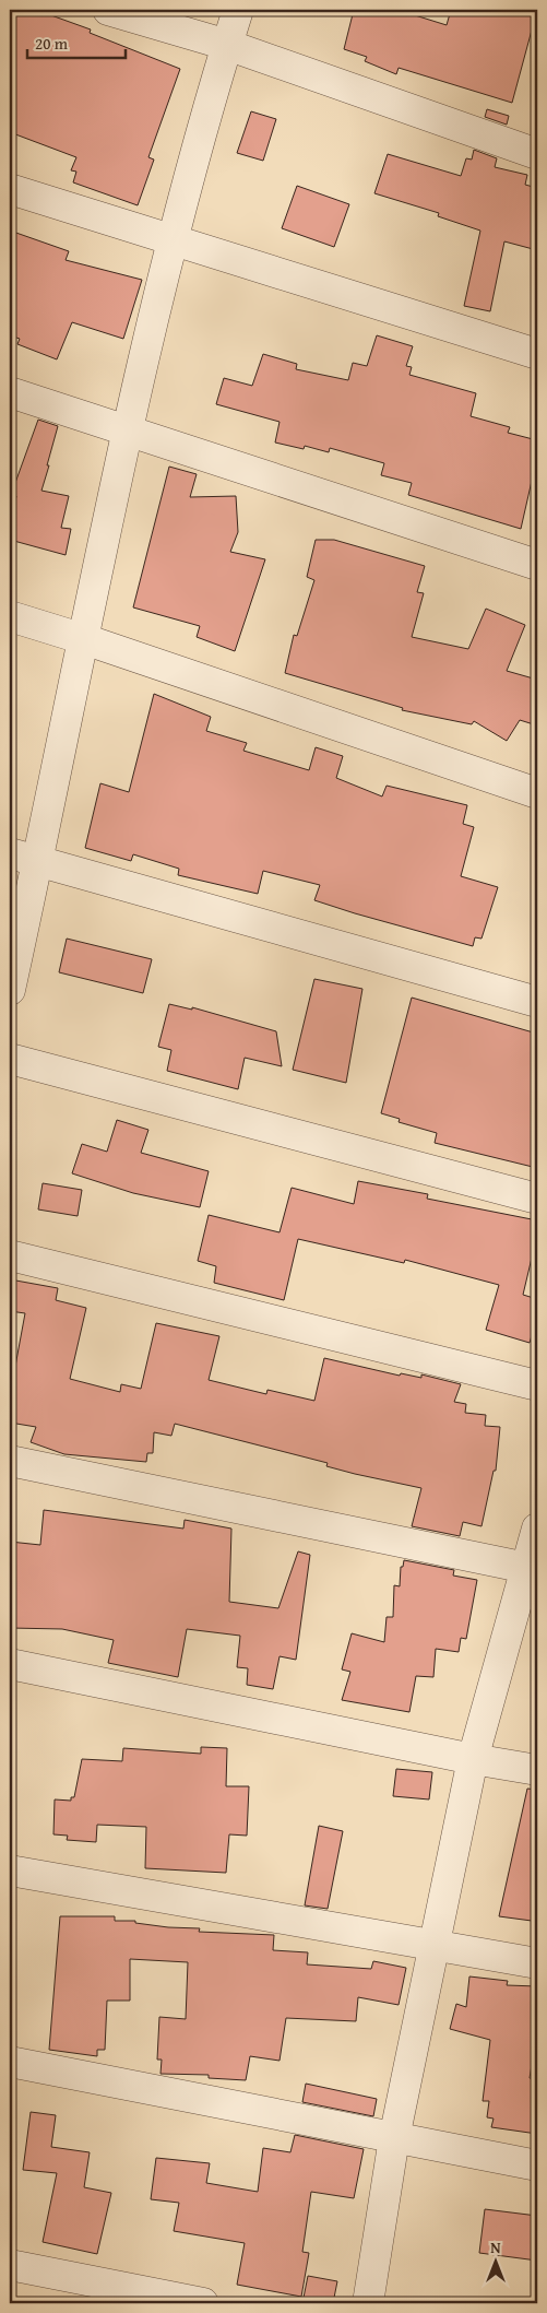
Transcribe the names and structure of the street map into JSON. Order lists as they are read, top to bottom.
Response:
{
  "scale_bar": "20 m",
  "north": "top"
}
